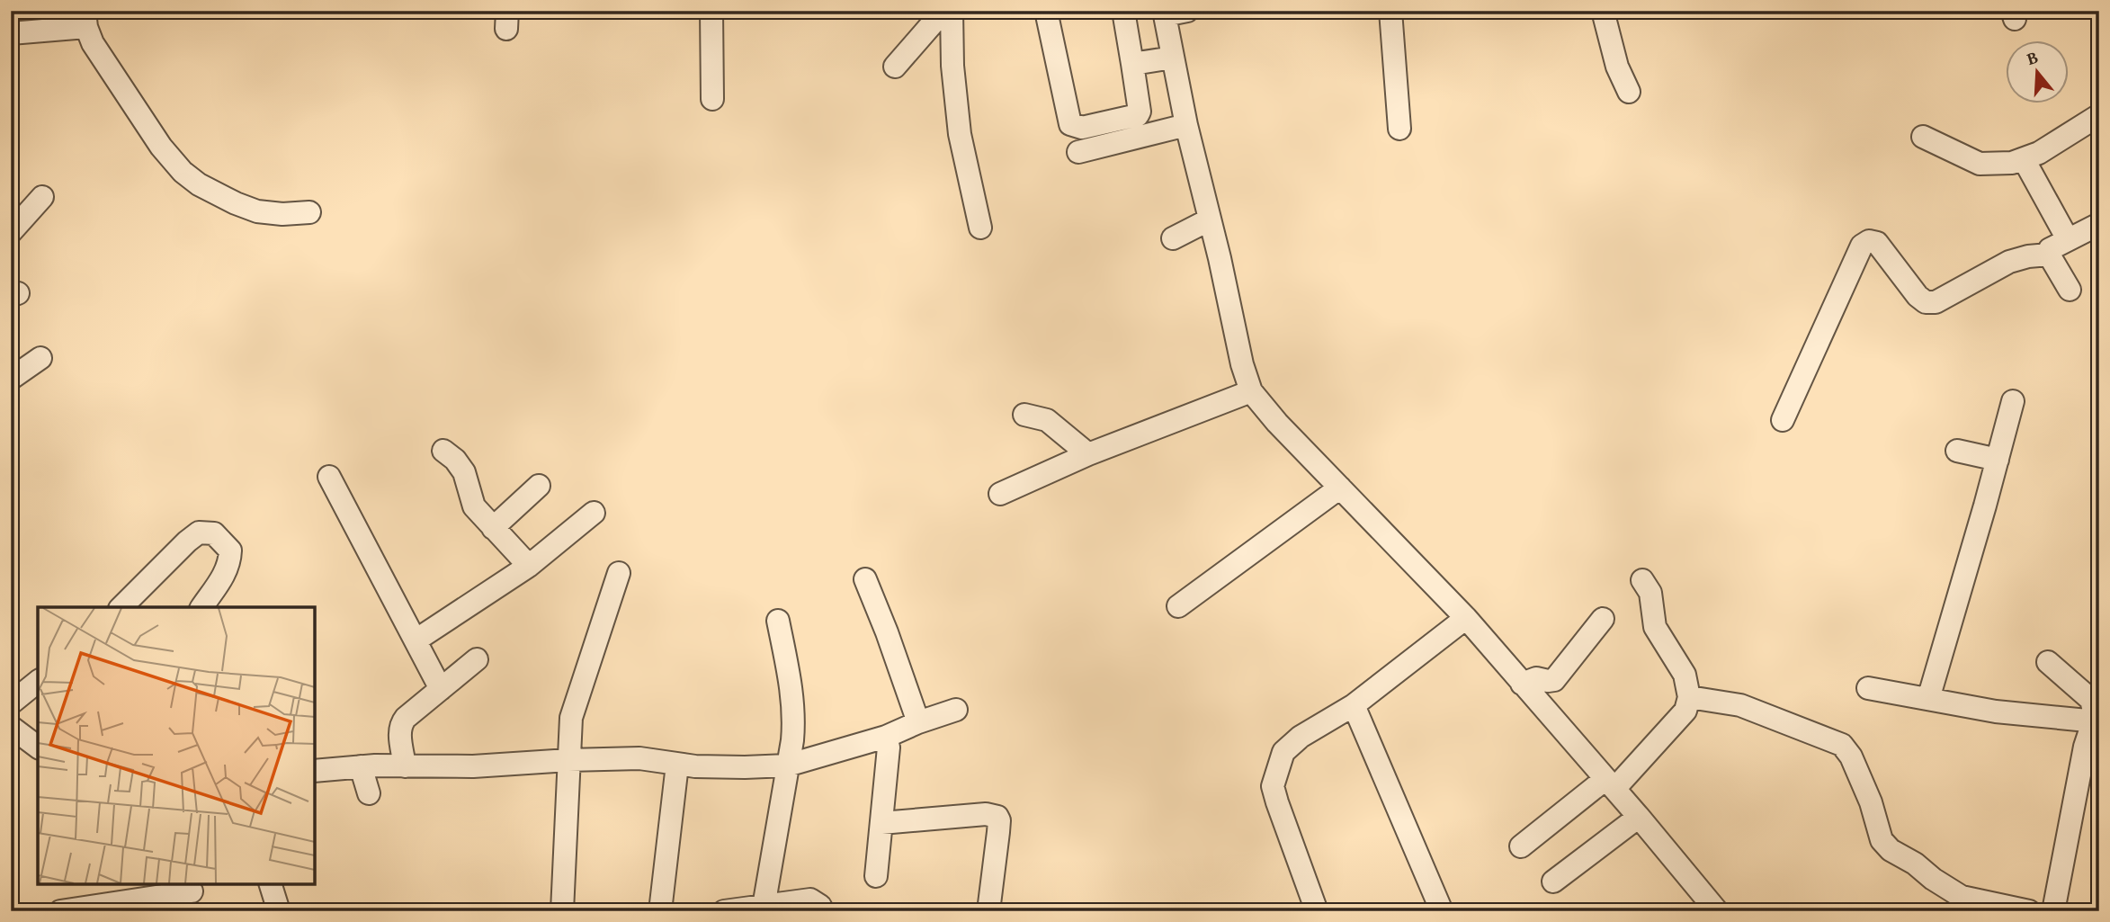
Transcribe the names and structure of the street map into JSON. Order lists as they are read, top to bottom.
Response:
{
  "north": "top"
}
